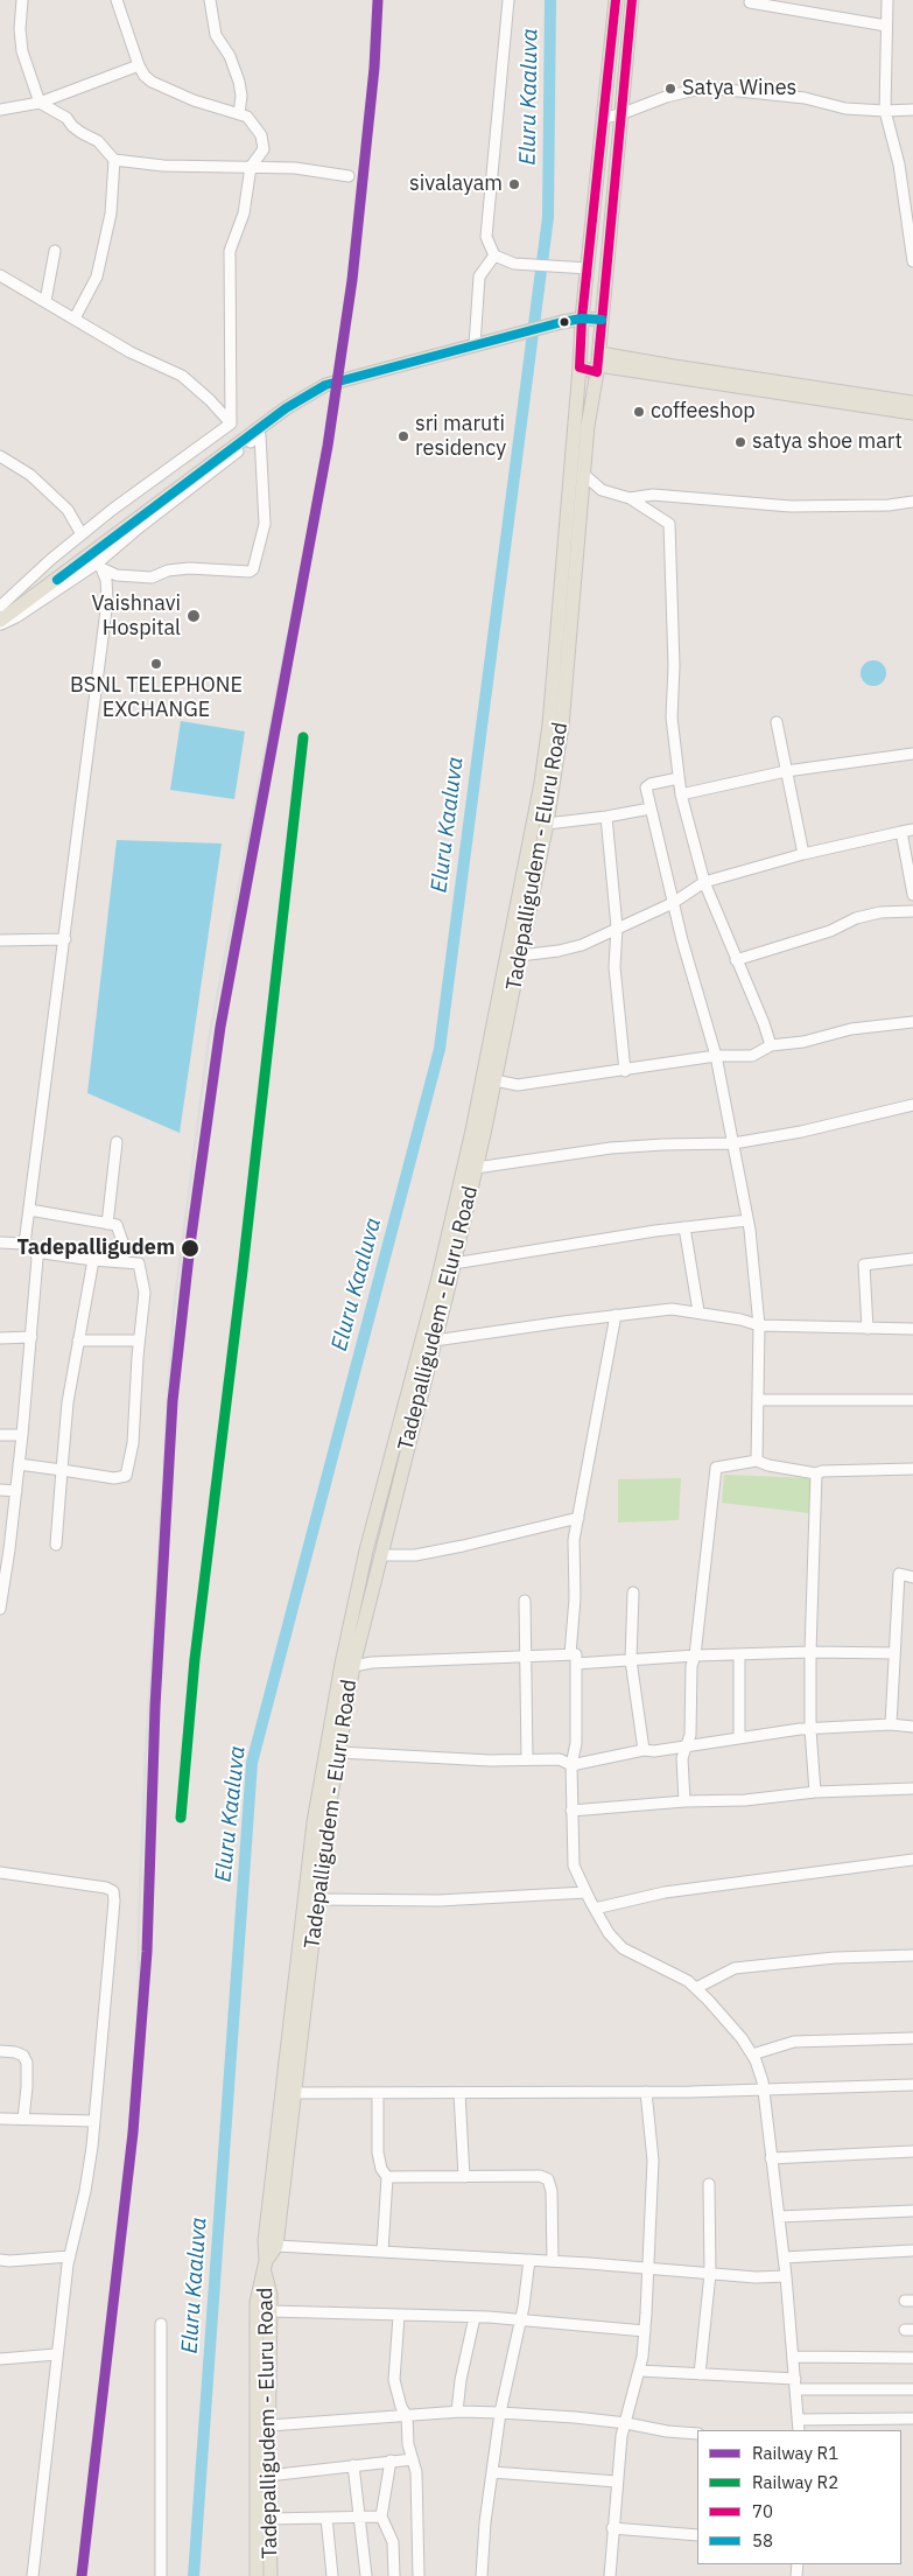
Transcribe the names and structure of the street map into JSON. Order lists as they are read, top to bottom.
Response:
{
  "streets": {
    "main road": ["Tadepalligudem - Eluru Road"]
  },
  "water": ["Eluru Kaaluva"],
  "places": [
    "Satya Wines",
    "sivalayam",
    "coffeeshop",
    "sri maruti residency",
    "satya shoe mart",
    "Vaishnavi Hospital",
    "BSNL TELEPHONE EXCHANGE",
    "Tadepalligudem"
  ],
  "lines": [
    "rail line R1",
    "transit line 70",
    "transit line 58",
    "rail line R2"
  ],
  "legend": [
    "Railway R1",
    "Railway R2",
    "70",
    "58"
  ]
}
